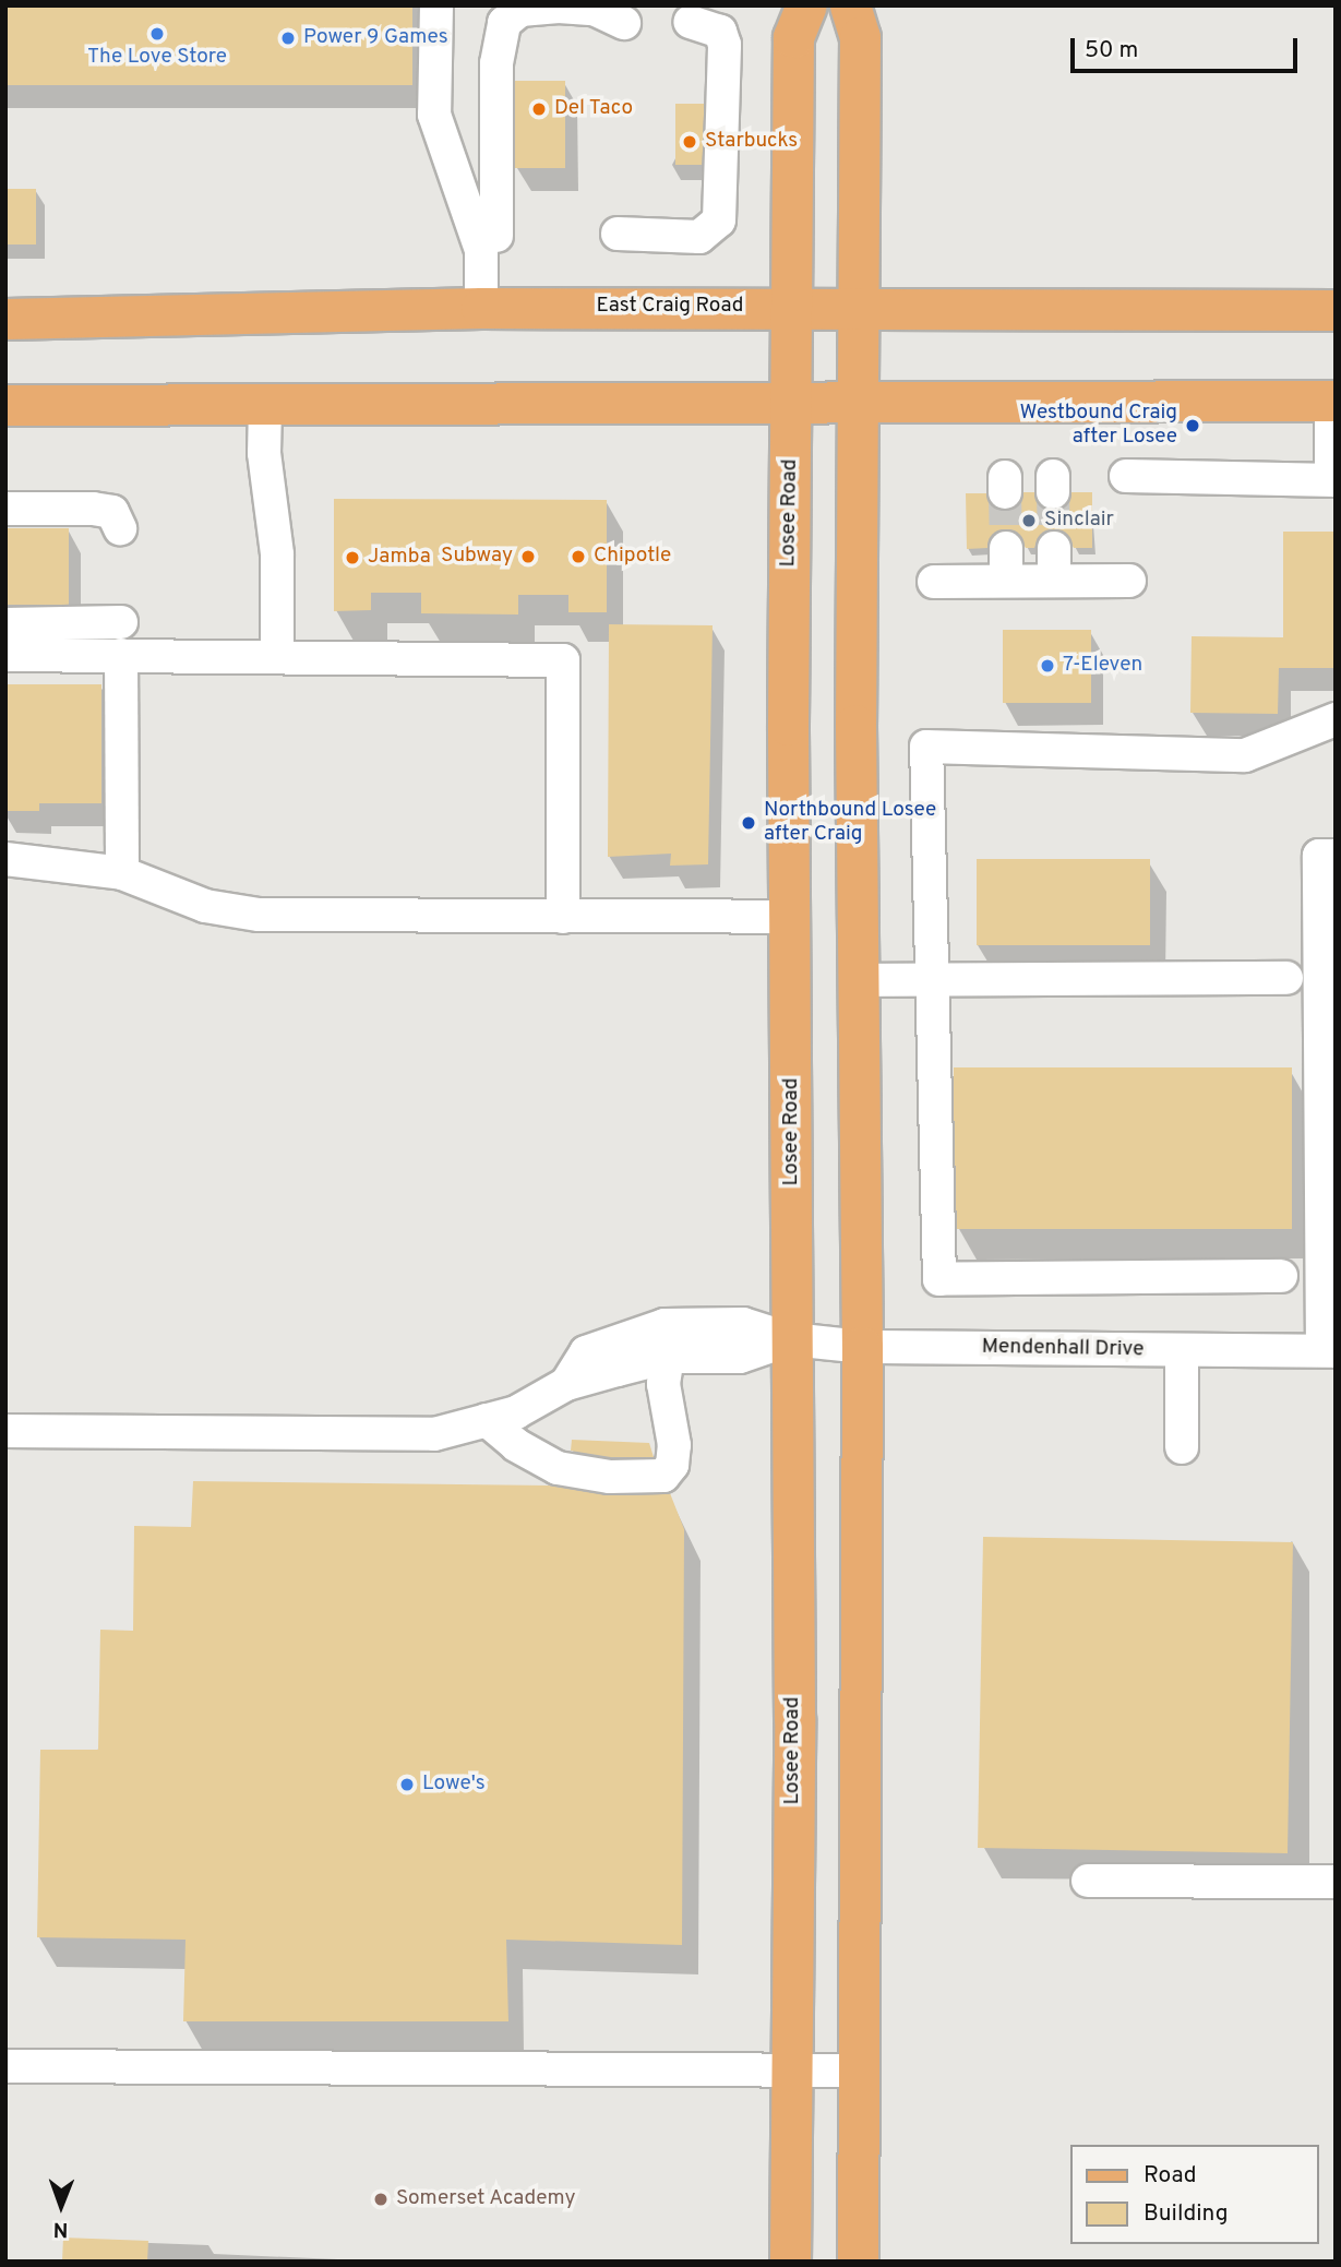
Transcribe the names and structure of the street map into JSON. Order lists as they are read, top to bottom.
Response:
{
  "streets": {
    "main road": ["East Craig Road", "Losee Road"],
    "street": ["Mendenhall Drive"]
  },
  "crossings": [
    ["East Craig Road", "Losee Road"],
    ["Losee Road", "Mendenhall Drive"]
  ],
  "places": [
    "The Love Store",
    "Power 9 Games",
    "Del Taco",
    "Starbucks",
    "Westbound Craig after Losee",
    "Sinclair",
    "Subway",
    "Chipotle",
    "Jamba",
    "7-Eleven",
    "Northbound Losee after Craig",
    "Lowe's",
    "Somerset Academy"
  ],
  "legend": ["Road", "Building"],
  "scale_bar": "50 m",
  "north": "bottom"
}
